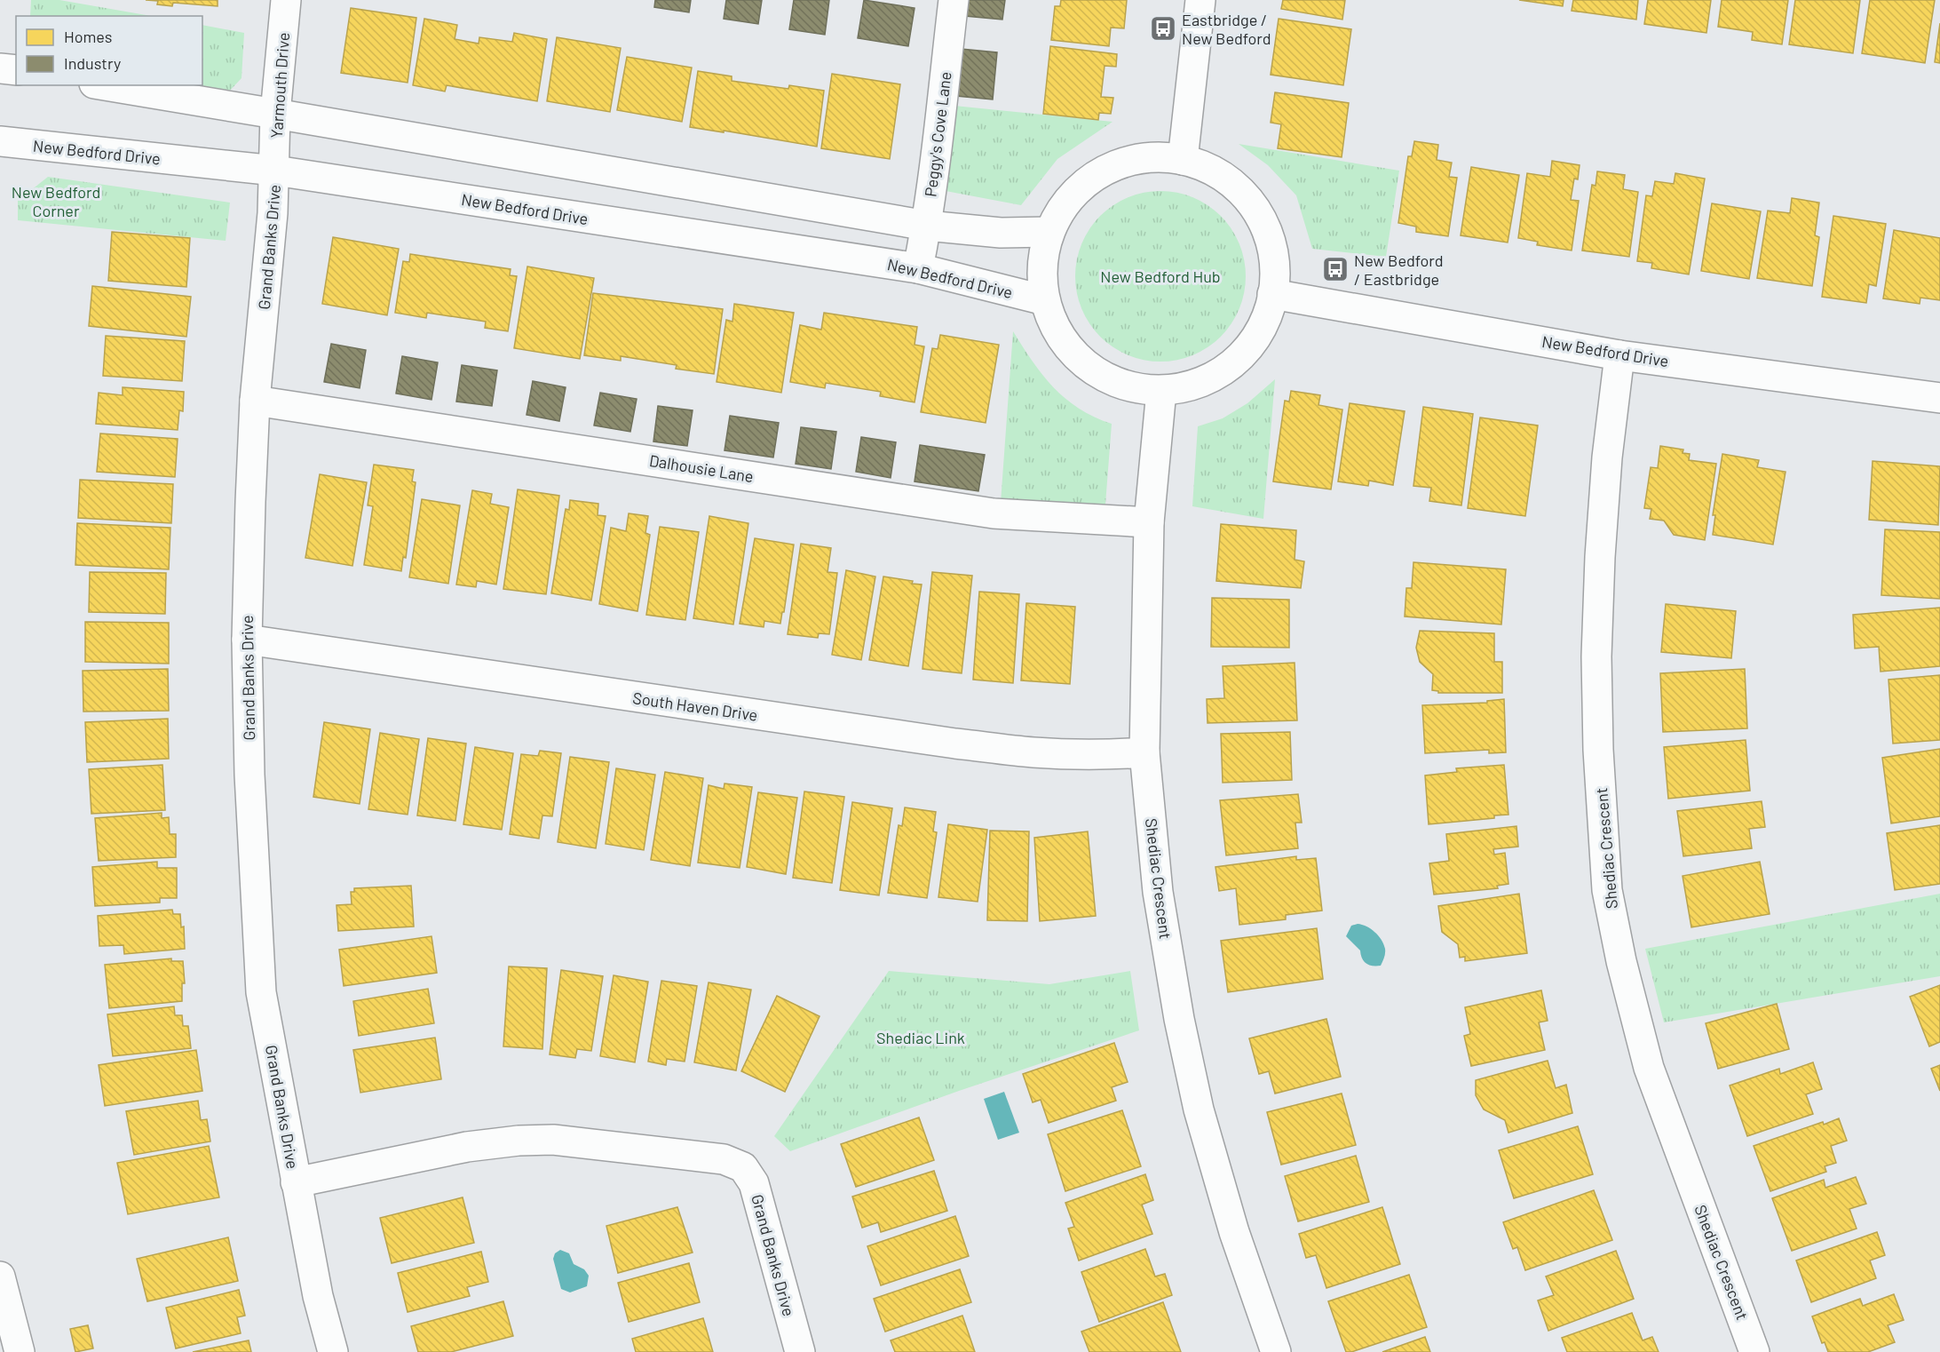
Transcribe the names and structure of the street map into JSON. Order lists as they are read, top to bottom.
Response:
{
  "streets": {
    "street": [
      "Yarmouth Drive",
      "Peggy's Cove Lane",
      "New Bedford Drive",
      "Grand Banks Drive",
      "Dalhousie Lane",
      "South Haven Drive",
      "Shediac Crescent"
    ]
  },
  "crossings": [
    ["Yarmouth Drive", "New Bedford Drive"],
    ["Yarmouth Drive", "Grand Banks Drive"],
    ["Peggy's Cove Lane", "New Bedford Drive"],
    ["New Bedford Drive", "Grand Banks Drive"],
    ["New Bedford Drive", "Shediac Crescent"],
    ["Grand Banks Drive", "Dalhousie Lane"],
    ["Grand Banks Drive", "South Haven Drive"],
    ["Dalhousie Lane", "Shediac Crescent"],
    ["South Haven Drive", "Shediac Crescent"]
  ],
  "parks": ["New Bedford Corner", "New Bedford Hub", "Shediac Link"],
  "places": {
    "bus stop": ["Eastbridge / New Bedford", "New Bedford / Eastbridge"]
  },
  "legend": ["Homes", "Industry"]
}
